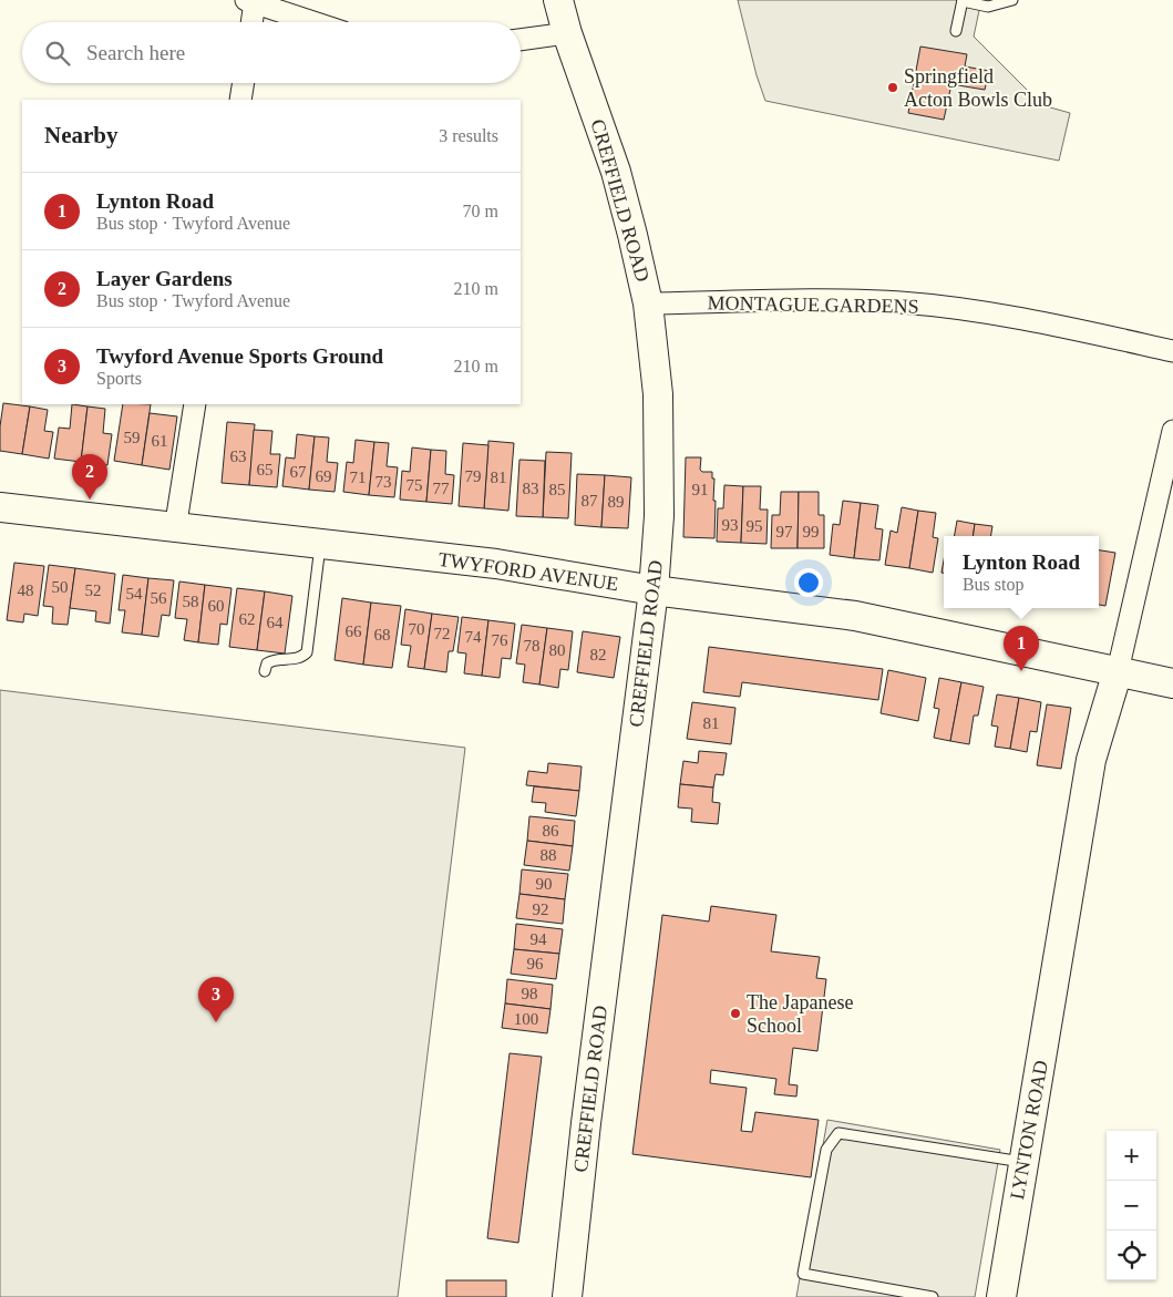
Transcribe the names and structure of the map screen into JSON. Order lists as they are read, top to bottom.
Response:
{
  "streets": {
    "street": [
      "CREFFIELD ROAD",
      "MONTAGUE GARDENS",
      "TWYFORD AVENUE",
      "LYNTON ROAD"
    ]
  },
  "crossings": [
    ["CREFFIELD ROAD", "MONTAGUE GARDENS"],
    ["CREFFIELD ROAD", "TWYFORD AVENUE"],
    ["TWYFORD AVENUE", "LYNTON ROAD"]
  ],
  "places": ["Springfield Acton Bowls Club", "The Japanese School"],
  "house_numbers": [
    "59",
    "61",
    "63",
    "65",
    "67",
    "69",
    "79",
    "71",
    "81",
    "73",
    "75",
    "77",
    "83",
    "85",
    "91",
    "87",
    "89",
    "93",
    "95",
    "97",
    "99",
    "50",
    "48",
    "52",
    "54",
    "56",
    "58",
    "60",
    "62",
    "64",
    "70",
    "66",
    "72",
    "68",
    "74",
    "76",
    "78",
    "80",
    "82",
    "81",
    "86",
    "88",
    "90",
    "92",
    "94",
    "96",
    "98",
    "100"
  ],
  "page": {
    "search": "Search here",
    "heading": ["Nearby", "3 results"],
    "list": [
      {
        "mark": "1",
        "name": "Lynton Road",
        "note": "Bus stop · Twyford Avenue",
        "value": "70 m"
      },
      {
        "mark": "2",
        "name": "Layer Gardens",
        "note": "Bus stop · Twyford Avenue",
        "value": "210 m"
      },
      {
        "mark": "3",
        "name": "Twyford Avenue Sports Ground",
        "note": "Sports",
        "value": "210 m"
      }
    ],
    "pins": ["2", "1", "3"],
    "popup": ["Lynton Road", "Bus stop"],
    "map_buttons": ["+", "−"]
  }
}
